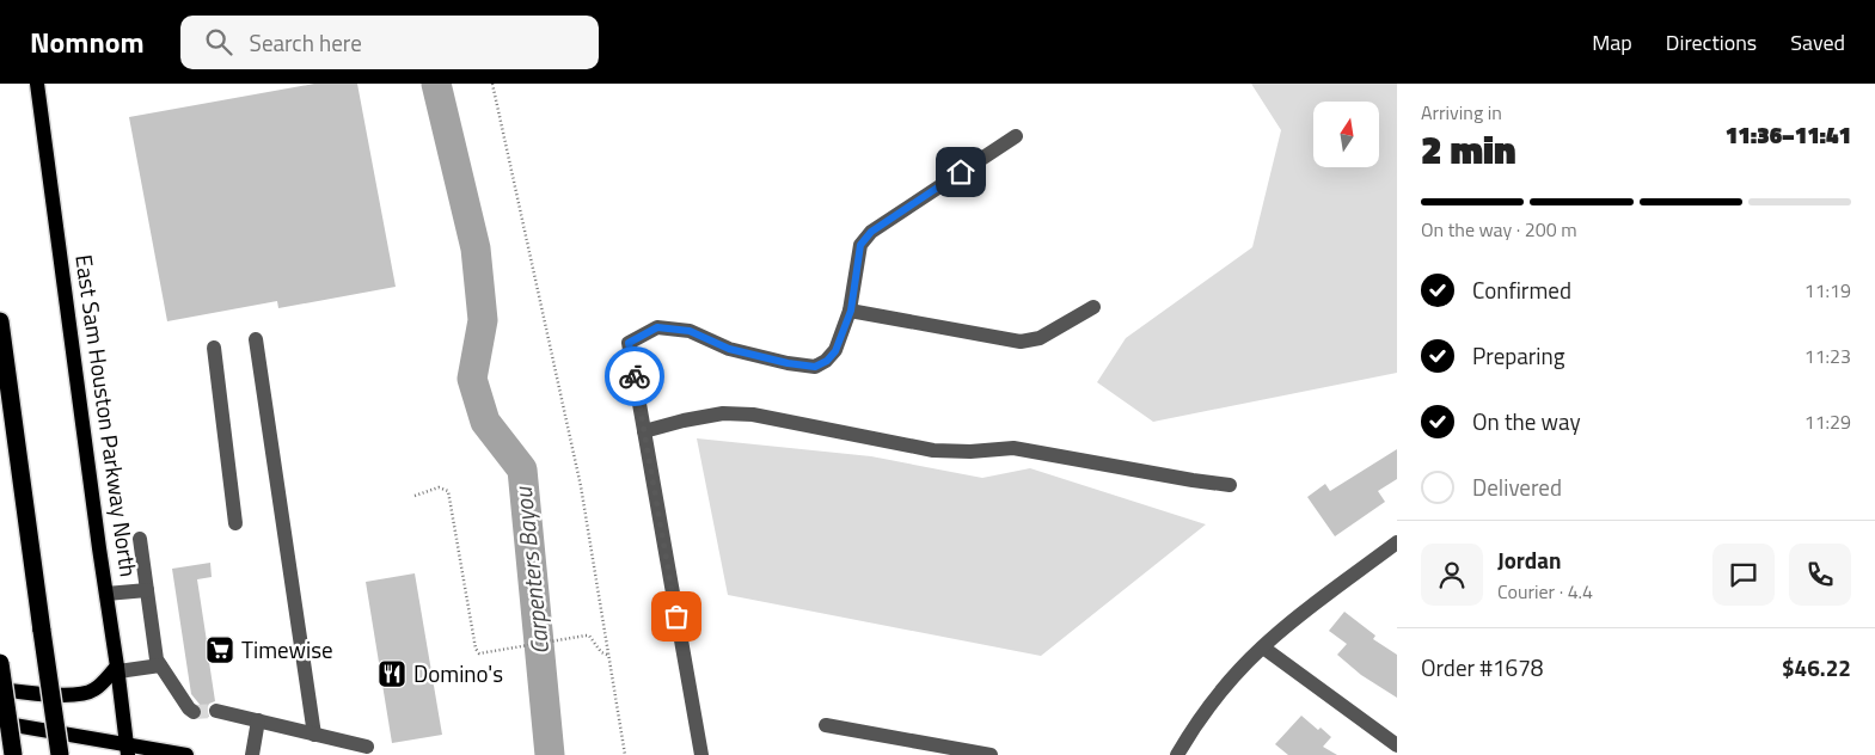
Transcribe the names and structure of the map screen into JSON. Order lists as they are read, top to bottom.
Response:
{
  "streets": {
    "main road": ["East Sam Houston Parkway North"]
  },
  "water": ["Carpenters Bayou"],
  "places": {
    "supermarket": ["Timewise"],
    "restaurant": ["Domino's"]
  },
  "north": "top",
  "page": {
    "header": "Nomnom",
    "search": "Search here",
    "nav": ["Map", "Directions", "Saved"],
    "heading": ["2 min", "Arriving in", "11:36–11:41"],
    "panel": [
      "Jordan",
      "Courier · 4.4",
      "Order #1678",
      "$46.22"
    ],
    "bar": "On the way · 200 m",
    "list": [
      ["Confirmed", "11:19"],
      ["Preparing", "11:23"],
      ["On the way", "11:29"],
      "Delivered"
    ]
  }
}
